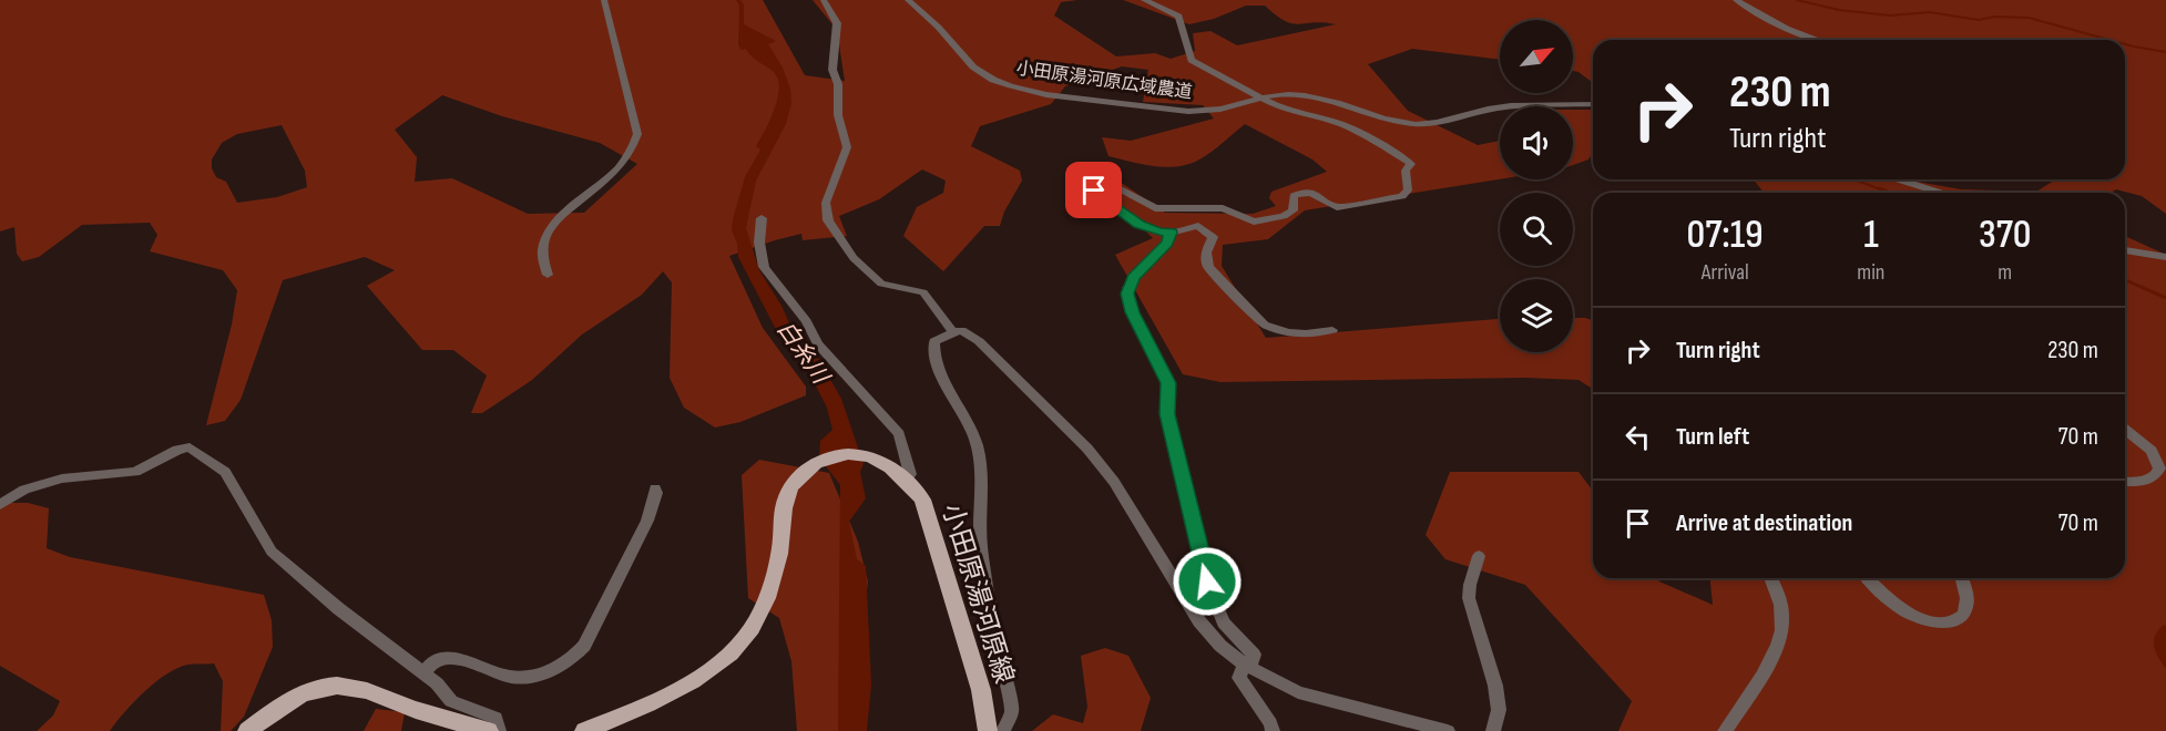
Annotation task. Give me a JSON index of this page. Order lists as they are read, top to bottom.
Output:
{
  "streets": {
    "main road": ["小田原湯河原線"],
    "street": ["小田原湯河原広域農道"]
  },
  "water": ["白糸川"],
  "north": "top right",
  "page": {
    "turn": ["230 m", "Turn right"],
    "eta": [
      "07:19",
      "Arrival",
      "1",
      "min",
      "370",
      "m"
    ],
    "list": [
      {
        "name": "Turn right",
        "value": "230 m"
      },
      {
        "name": "Turn left",
        "value": "70 m"
      },
      {
        "name": "Arrive at destination",
        "value": "70 m"
      }
    ]
  }
}
